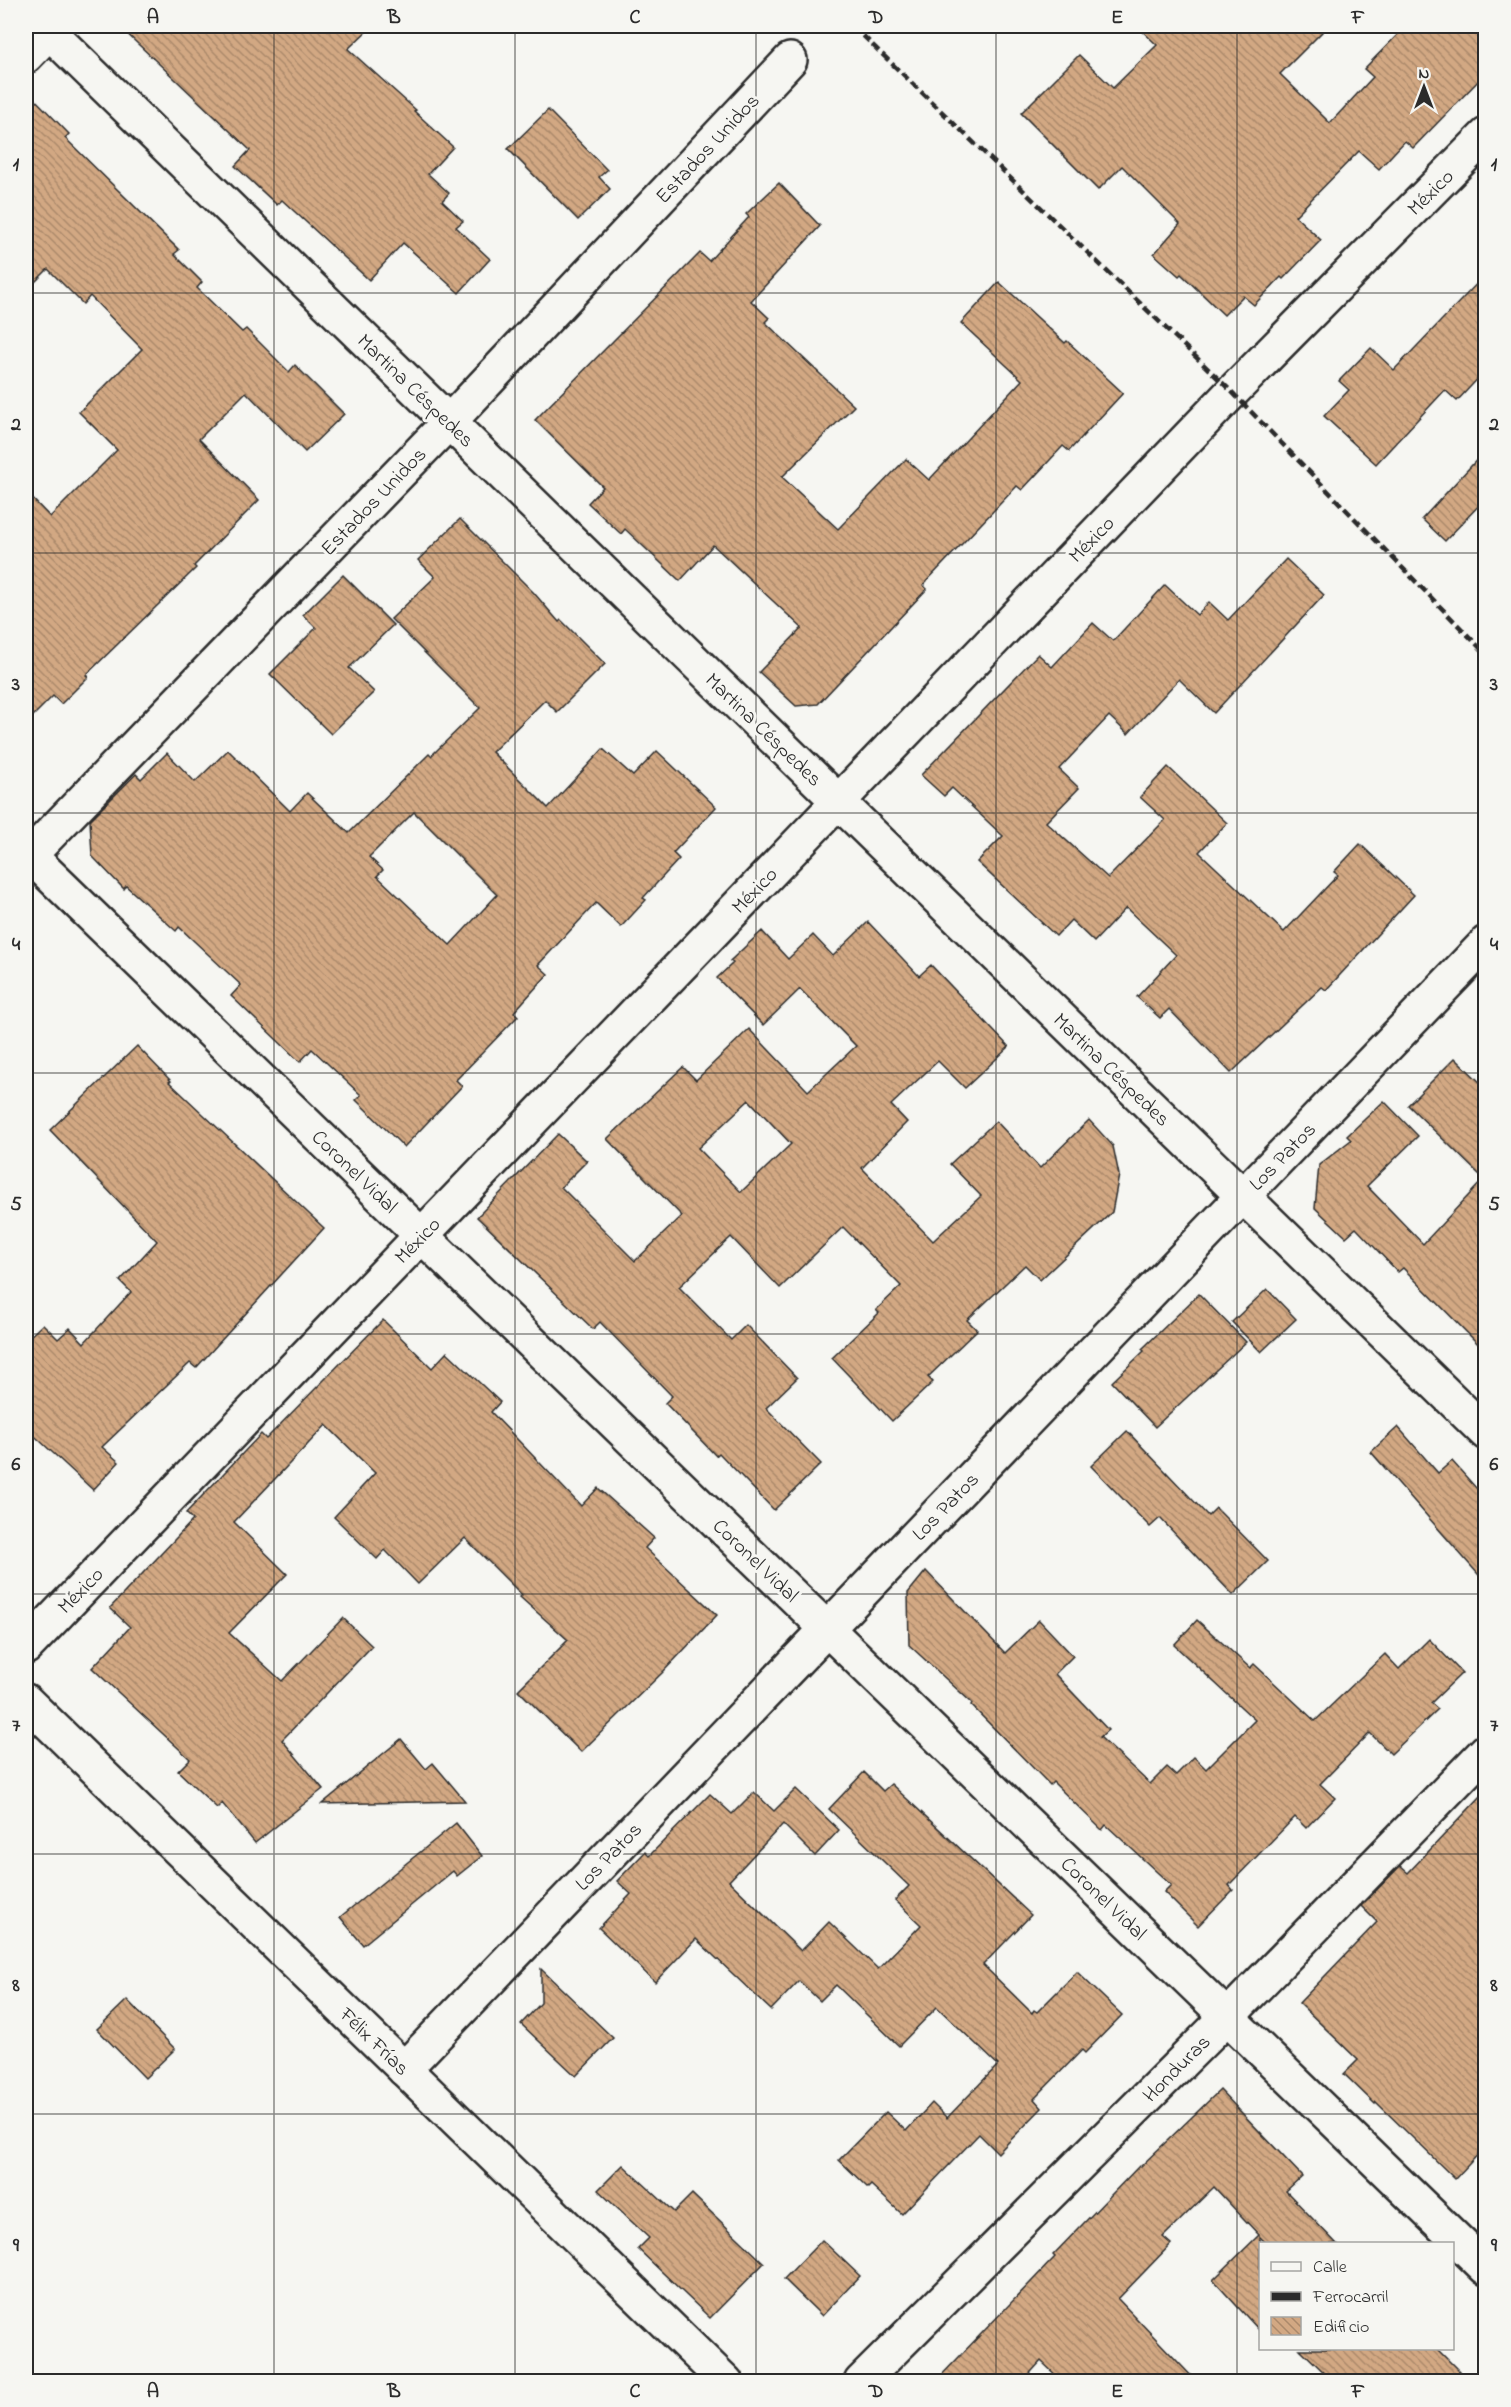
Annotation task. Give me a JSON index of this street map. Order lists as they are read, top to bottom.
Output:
{
  "streets": {
    "street": [
      "Estados Unidos",
      "México",
      "Martina Céspedes",
      "Los Patos",
      "Coronel Vidal",
      "Félix Frías",
      "Honduras"
    ]
  },
  "crossings": [
    ["Estados Unidos", "Martina Céspedes"],
    ["Estados Unidos", "Coronel Vidal"],
    ["México", "Martina Céspedes"],
    ["México", "Coronel Vidal"],
    ["Martina Céspedes", "Los Patos"],
    ["Los Patos", "Coronel Vidal"],
    ["Los Patos", "Félix Frías"],
    ["Coronel Vidal", "Honduras"]
  ],
  "legend": ["Calle", "Ferrocarril", "Edificio"],
  "north": "top",
  "grid": {
    "columns": [
      "A",
      "B",
      "C",
      "D",
      "E",
      "F"
    ],
    "rows": [
      "1",
      "2",
      "3",
      "4",
      "5",
      "6",
      "7",
      "8",
      "9"
    ]
  }
}
